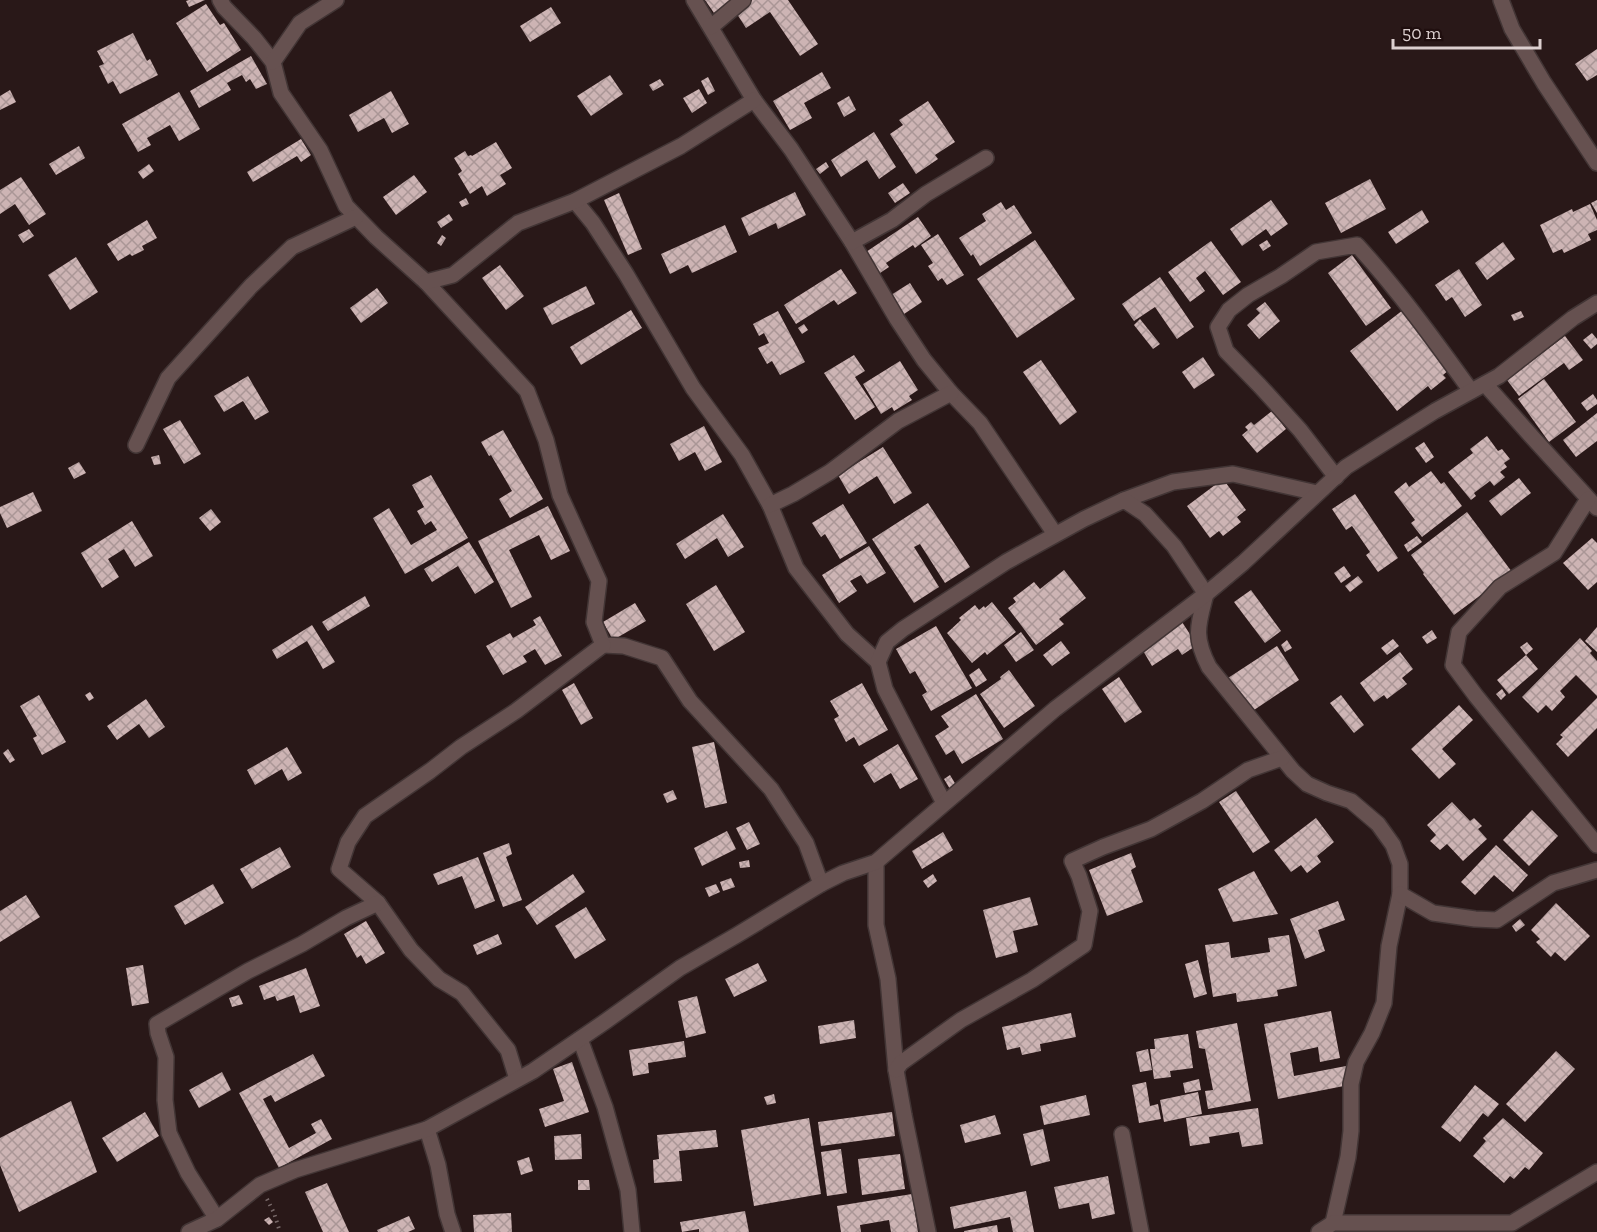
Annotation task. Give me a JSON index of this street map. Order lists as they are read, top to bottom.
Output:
{
  "scale_bar": "50 m"
}
